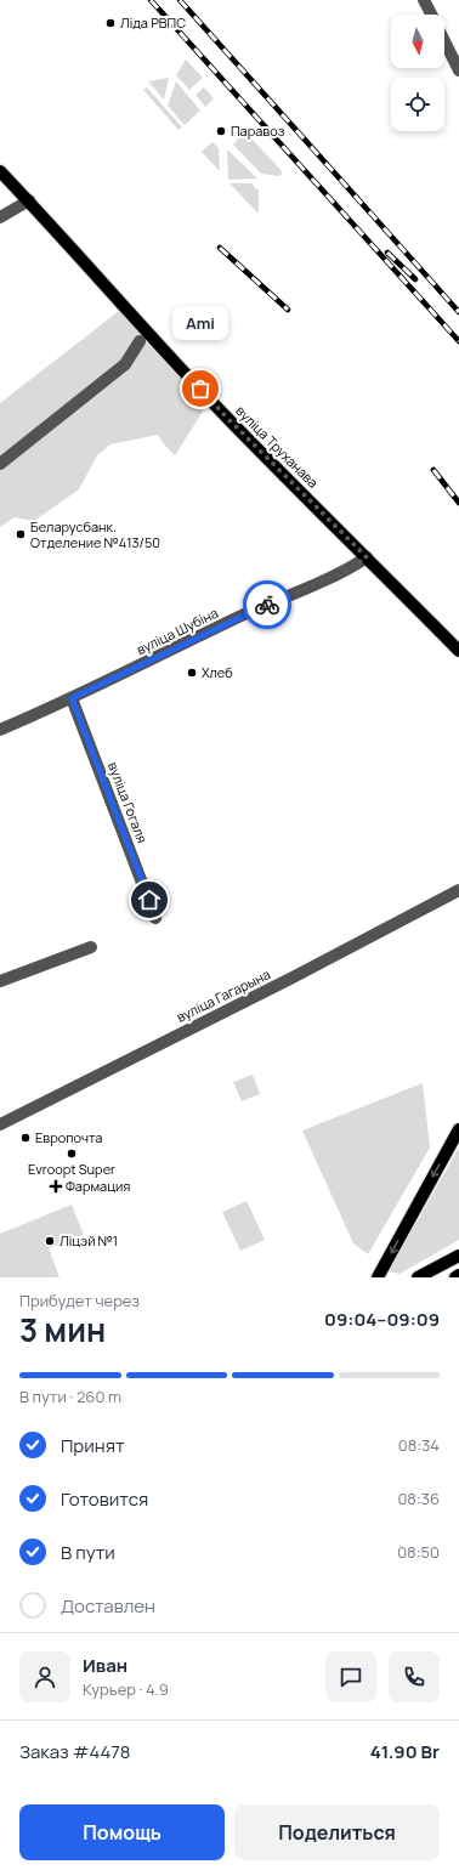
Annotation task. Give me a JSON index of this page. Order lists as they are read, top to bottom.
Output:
{
  "streets": {
    "main road": ["вуліца Труханава"],
    "street": ["вуліца Шубіна", "вуліца Гогаля", "вуліца Гагарына"]
  },
  "crossings": [
    ["вуліца Труханава", "вуліца Шубіна"],
    ["вуліца Шубіна", "вуліца Гогаля"]
  ],
  "places": {
    "other": [
      "Ліда РВПС",
      "Паравоз",
      "Ami",
      "Беларусбанк. Отделение №413/50",
      "Хлеб",
      "Европочта",
      "Evroopt Super",
      "Ліцэй №1"
    ],
    "health": ["Фармация"]
  },
  "north": "bottom",
  "page": {
    "bubble": "Ami",
    "heading": ["3 мин", "Прибудет через", "09:04–09:09"],
    "panel": [
      "Иван",
      "Курьер · 4.9",
      "Заказ #4478",
      "41.90 Br"
    ],
    "bar": "В пути · 260 m",
    "list": [
      ["Принят", "08:34"],
      ["Готовится", "08:36"],
      ["В пути", "08:50"],
      "Доставлен"
    ],
    "buttons": ["Помощь", "Поделиться"]
  }
}
